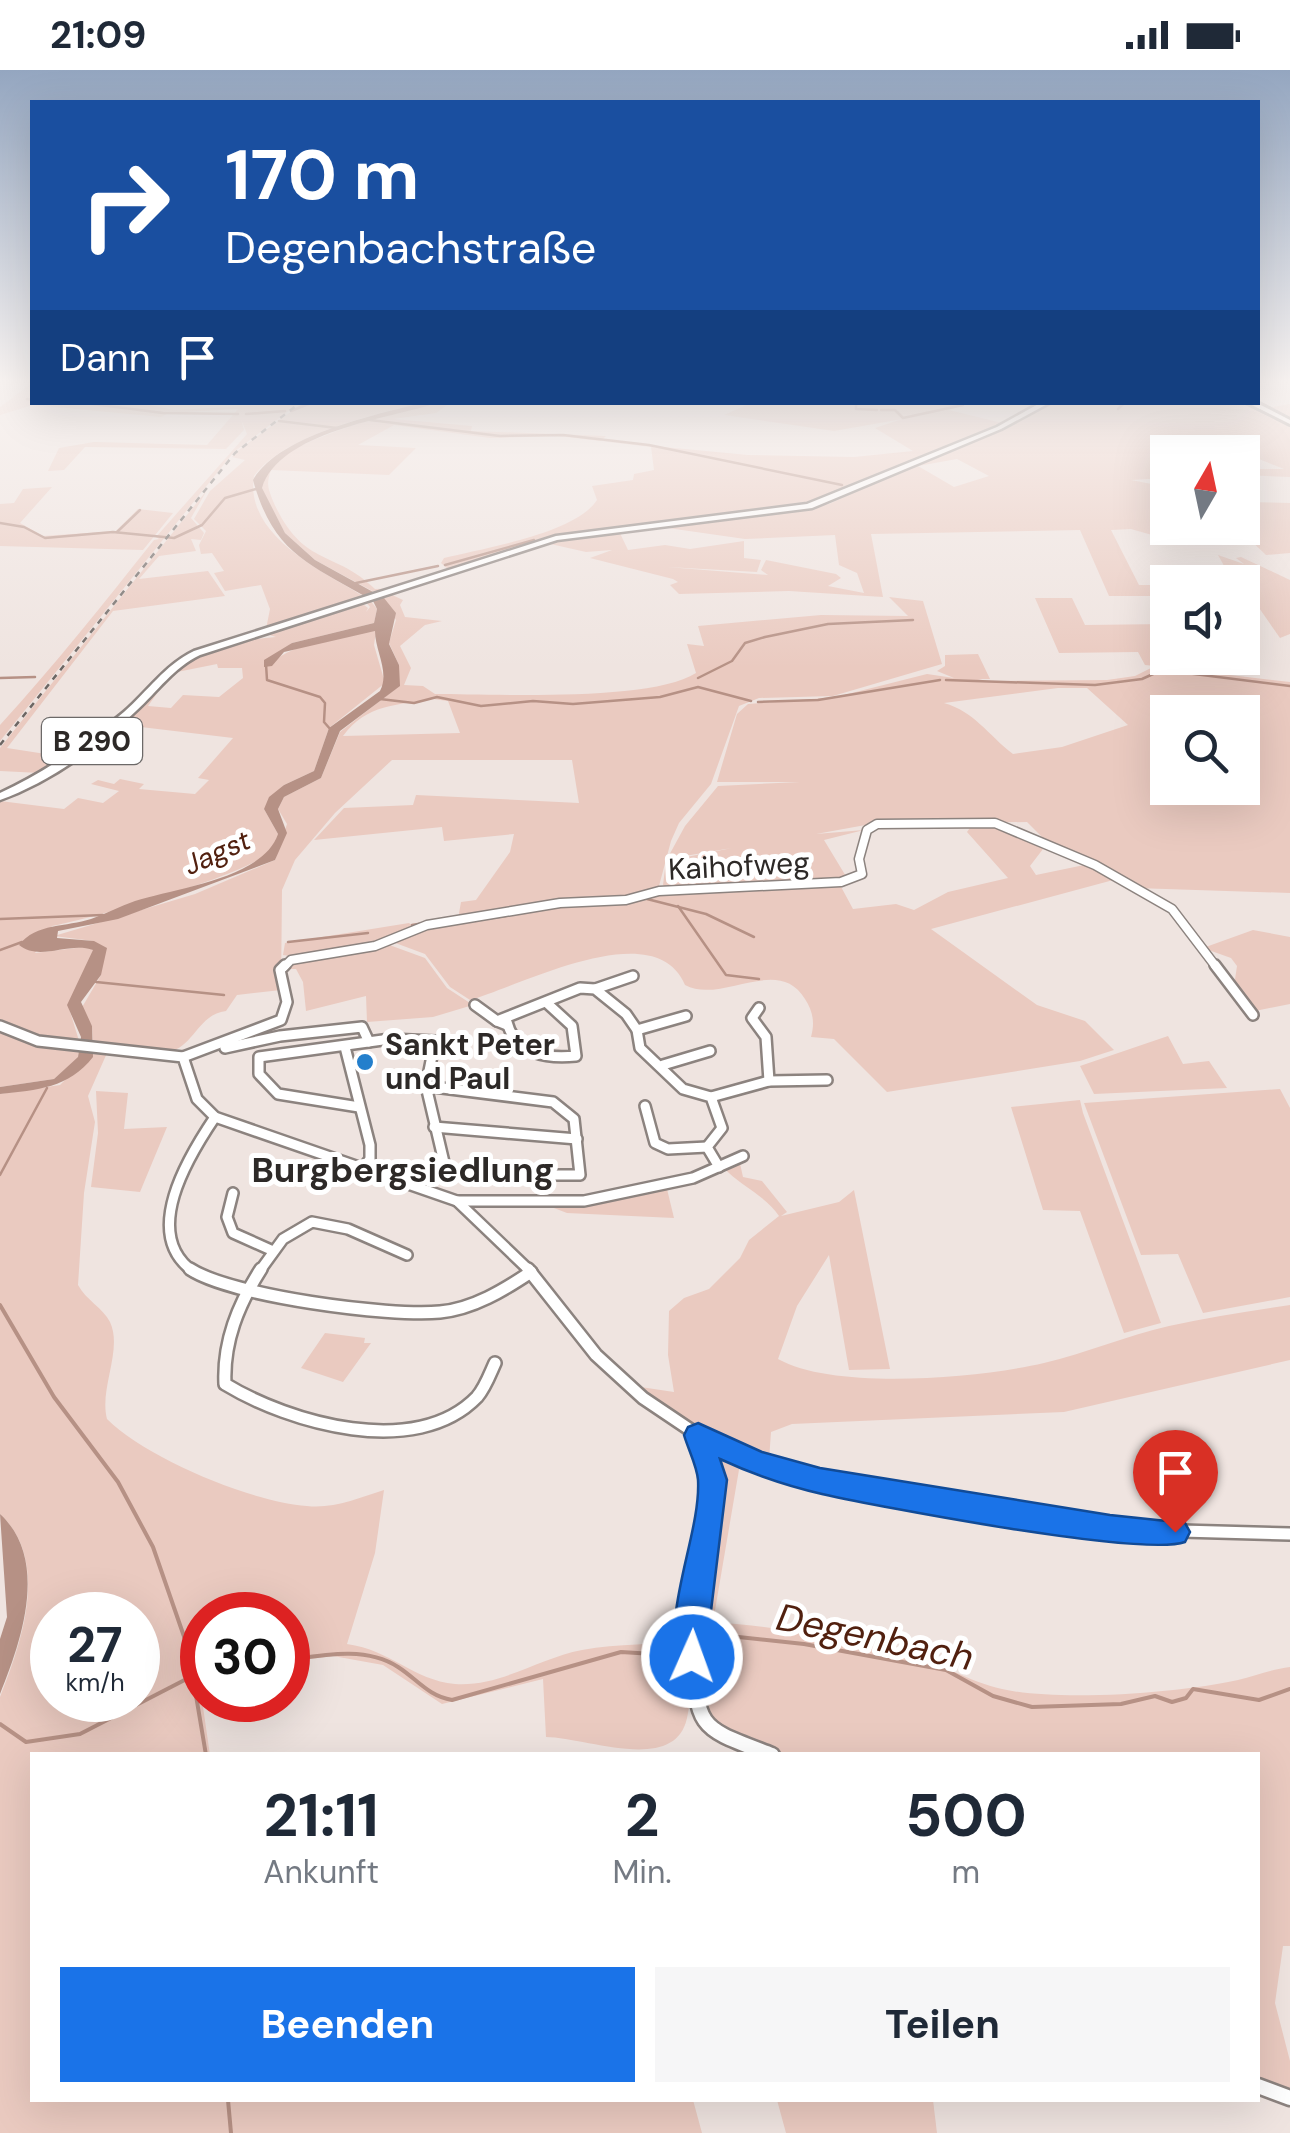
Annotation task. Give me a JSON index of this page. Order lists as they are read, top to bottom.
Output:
{
  "streets": {
    "main road": ["B 290"],
    "street": ["Kaihofweg"]
  },
  "districts": ["Burgbergsiedlung"],
  "water": ["Jagst", "Degenbach"],
  "places": ["Sankt Peter und Paul"],
  "north": "top",
  "page": {
    "status": "21:09",
    "turn": ["170 m", "Degenbachstraße"],
    "then": "Dann",
    "speed": "27 km/h",
    "limit": "30",
    "eta": [
      "21:11",
      "Ankunft",
      "2",
      "Min.",
      "500",
      "m"
    ],
    "buttons": ["Beenden", "Teilen"]
  }
}
